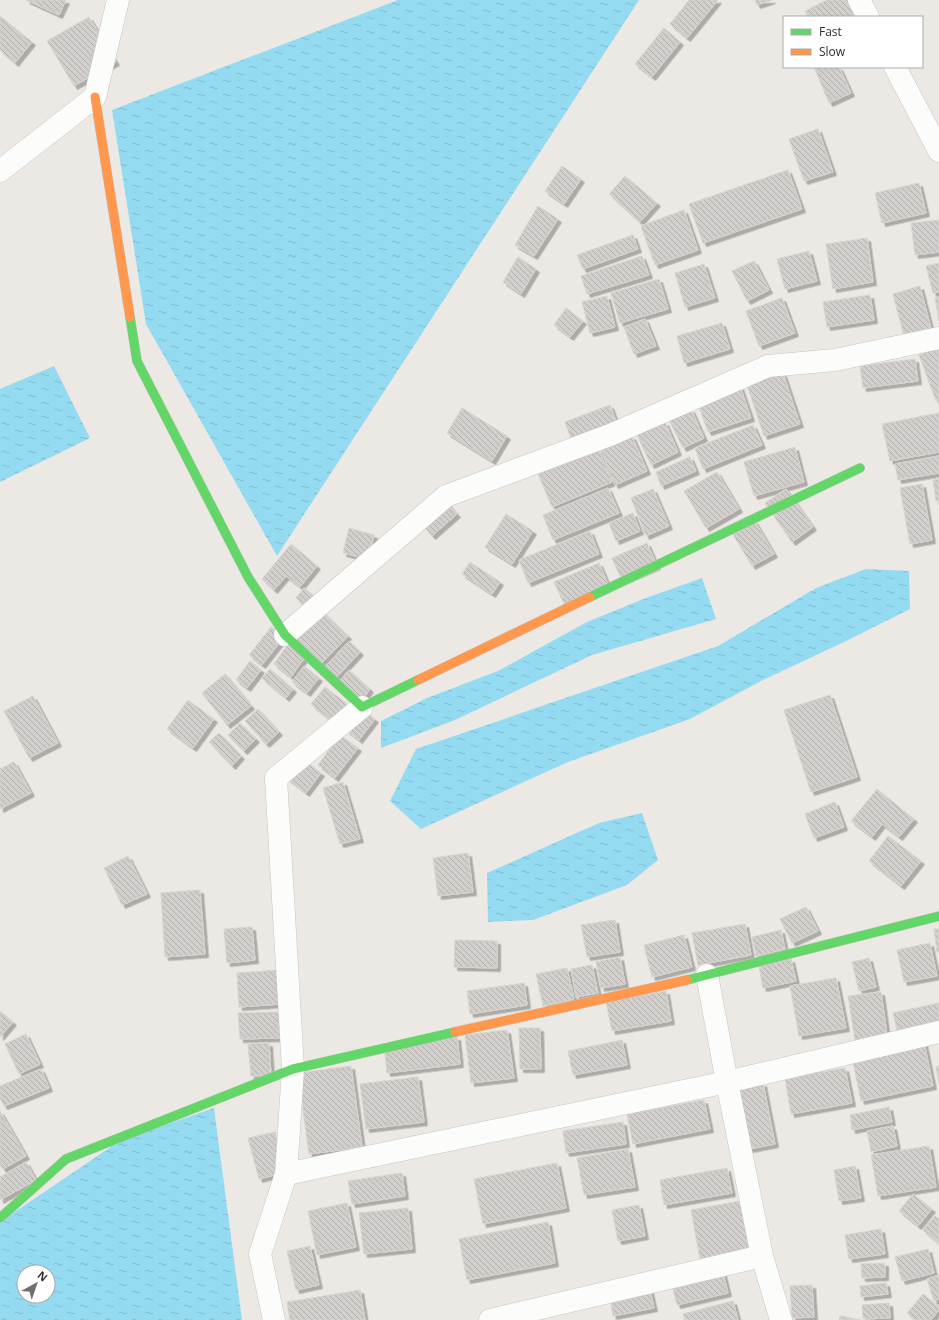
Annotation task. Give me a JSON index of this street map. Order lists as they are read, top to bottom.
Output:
{
  "legend": ["Fast", "Slow"],
  "north": "top right"
}
